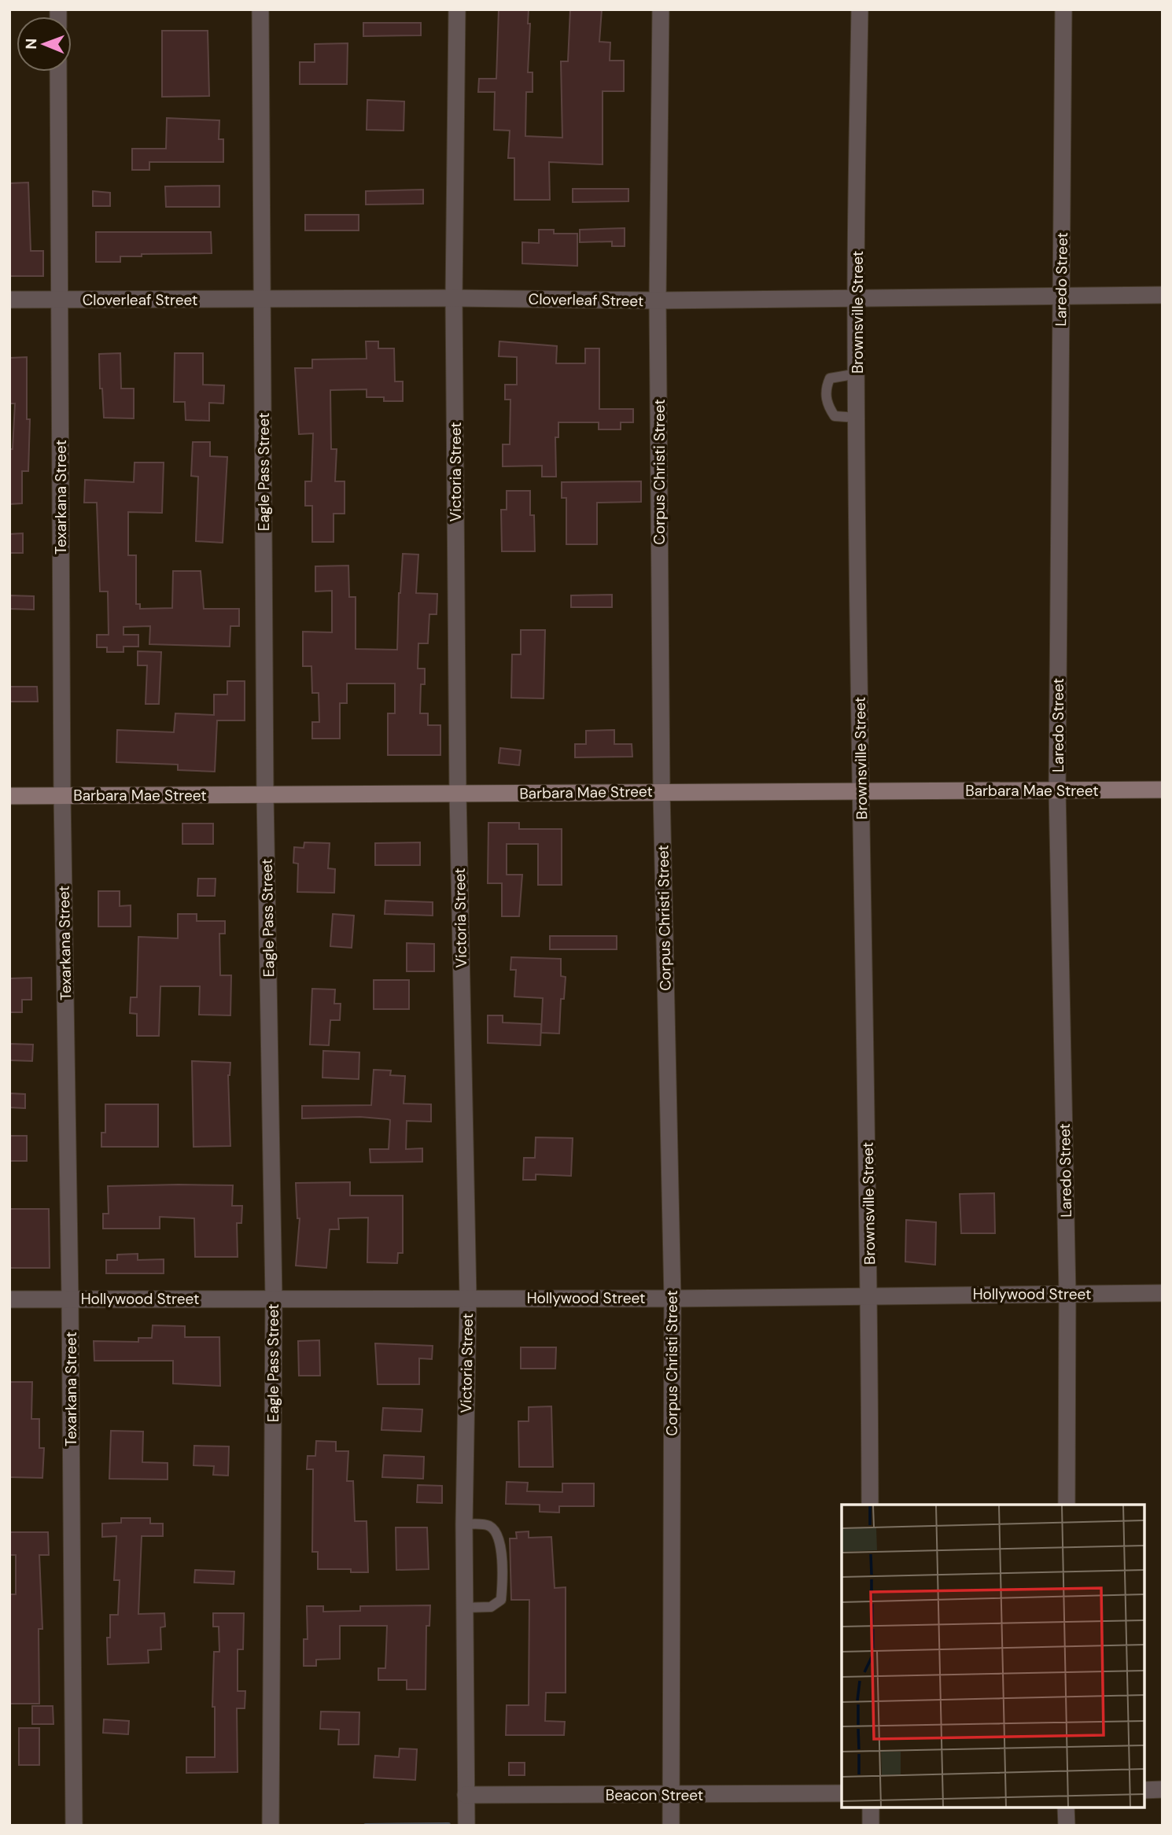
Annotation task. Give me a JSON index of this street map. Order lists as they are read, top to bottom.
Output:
{
  "streets": {
    "street": [
      "Laredo Street",
      "Cloverleaf Street",
      "Brownsville Street",
      "Eagle Pass Street",
      "Victoria Street",
      "Corpus Christi Street",
      "Texarkana Street",
      "Barbara Mae Street",
      "Hollywood Street",
      "Beacon Street"
    ]
  },
  "crossings": [
    ["Laredo Street", "Cloverleaf Street"],
    ["Laredo Street", "Barbara Mae Street"],
    ["Laredo Street", "Hollywood Street"],
    ["Cloverleaf Street", "Brownsville Street"],
    ["Cloverleaf Street", "Eagle Pass Street"],
    ["Cloverleaf Street", "Victoria Street"],
    ["Cloverleaf Street", "Corpus Christi Street"],
    ["Cloverleaf Street", "Texarkana Street"],
    ["Brownsville Street", "Barbara Mae Street"],
    ["Brownsville Street", "Hollywood Street"],
    ["Eagle Pass Street", "Barbara Mae Street"],
    ["Eagle Pass Street", "Hollywood Street"],
    ["Victoria Street", "Barbara Mae Street"],
    ["Victoria Street", "Hollywood Street"],
    ["Victoria Street", "Beacon Street"],
    ["Corpus Christi Street", "Barbara Mae Street"],
    ["Corpus Christi Street", "Hollywood Street"],
    ["Corpus Christi Street", "Beacon Street"],
    ["Texarkana Street", "Barbara Mae Street"],
    ["Texarkana Street", "Hollywood Street"]
  ],
  "north": "left"
}
